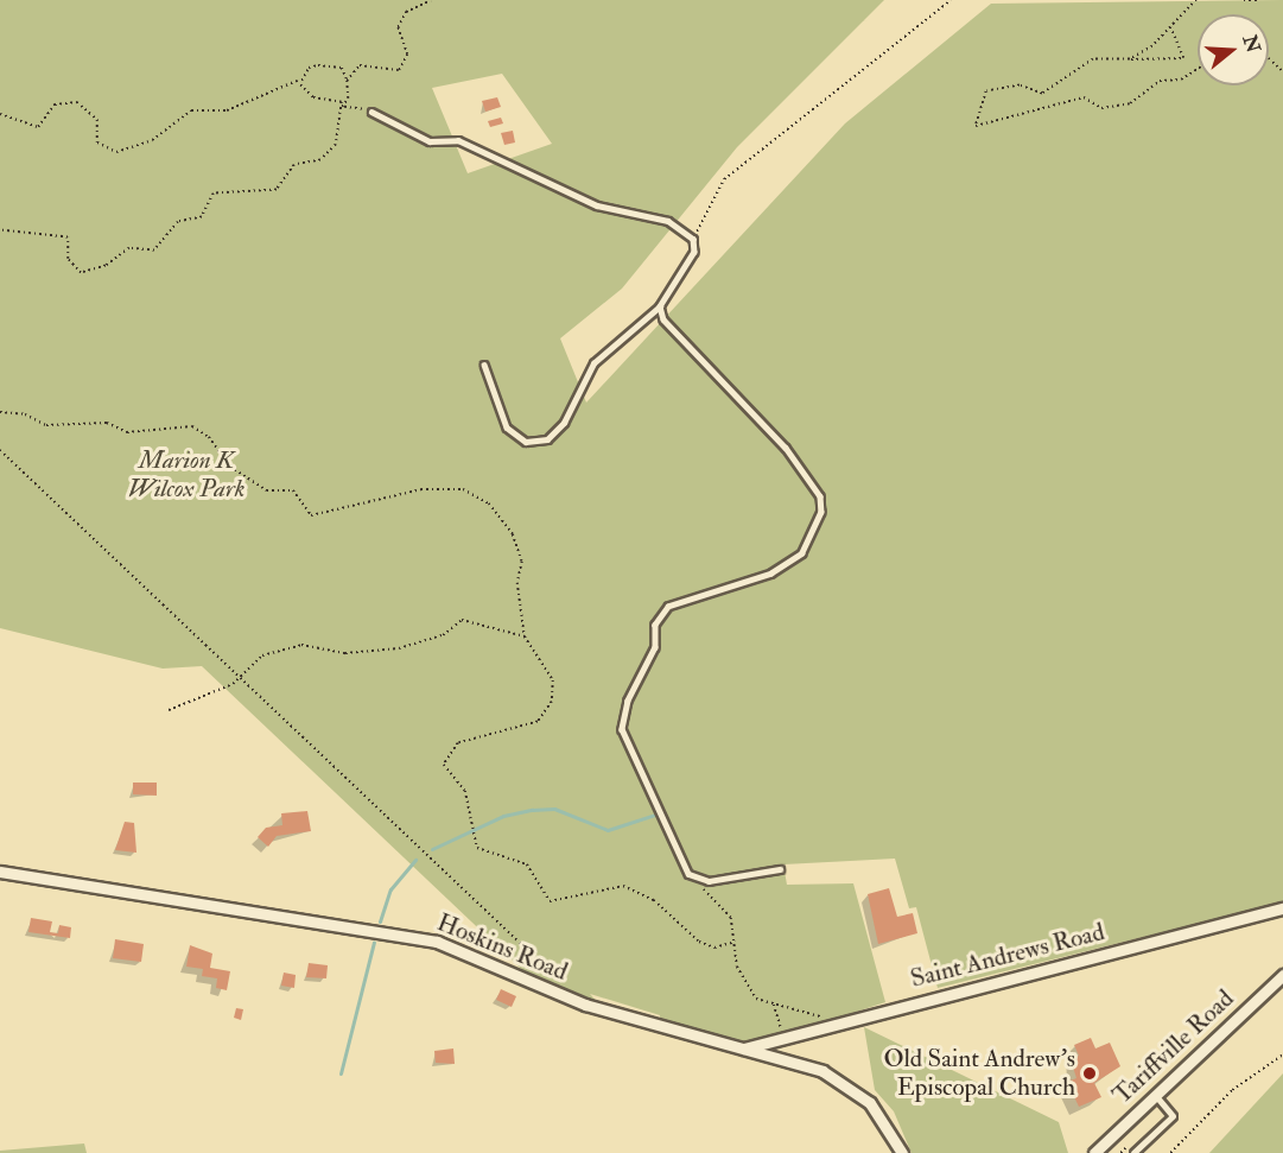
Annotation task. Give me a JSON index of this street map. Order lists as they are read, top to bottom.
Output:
{
  "streets": {
    "street": ["Hoskins Road", "Saint Andrews Road", "Tariffville Road"]
  },
  "crossings": [
    ["Hoskins Road", "Saint Andrews Road"]
  ],
  "parks": ["Marion K Wilcox Park"],
  "places": ["Old Saint Andrew's Episcopal Church"],
  "north": "right"
}
